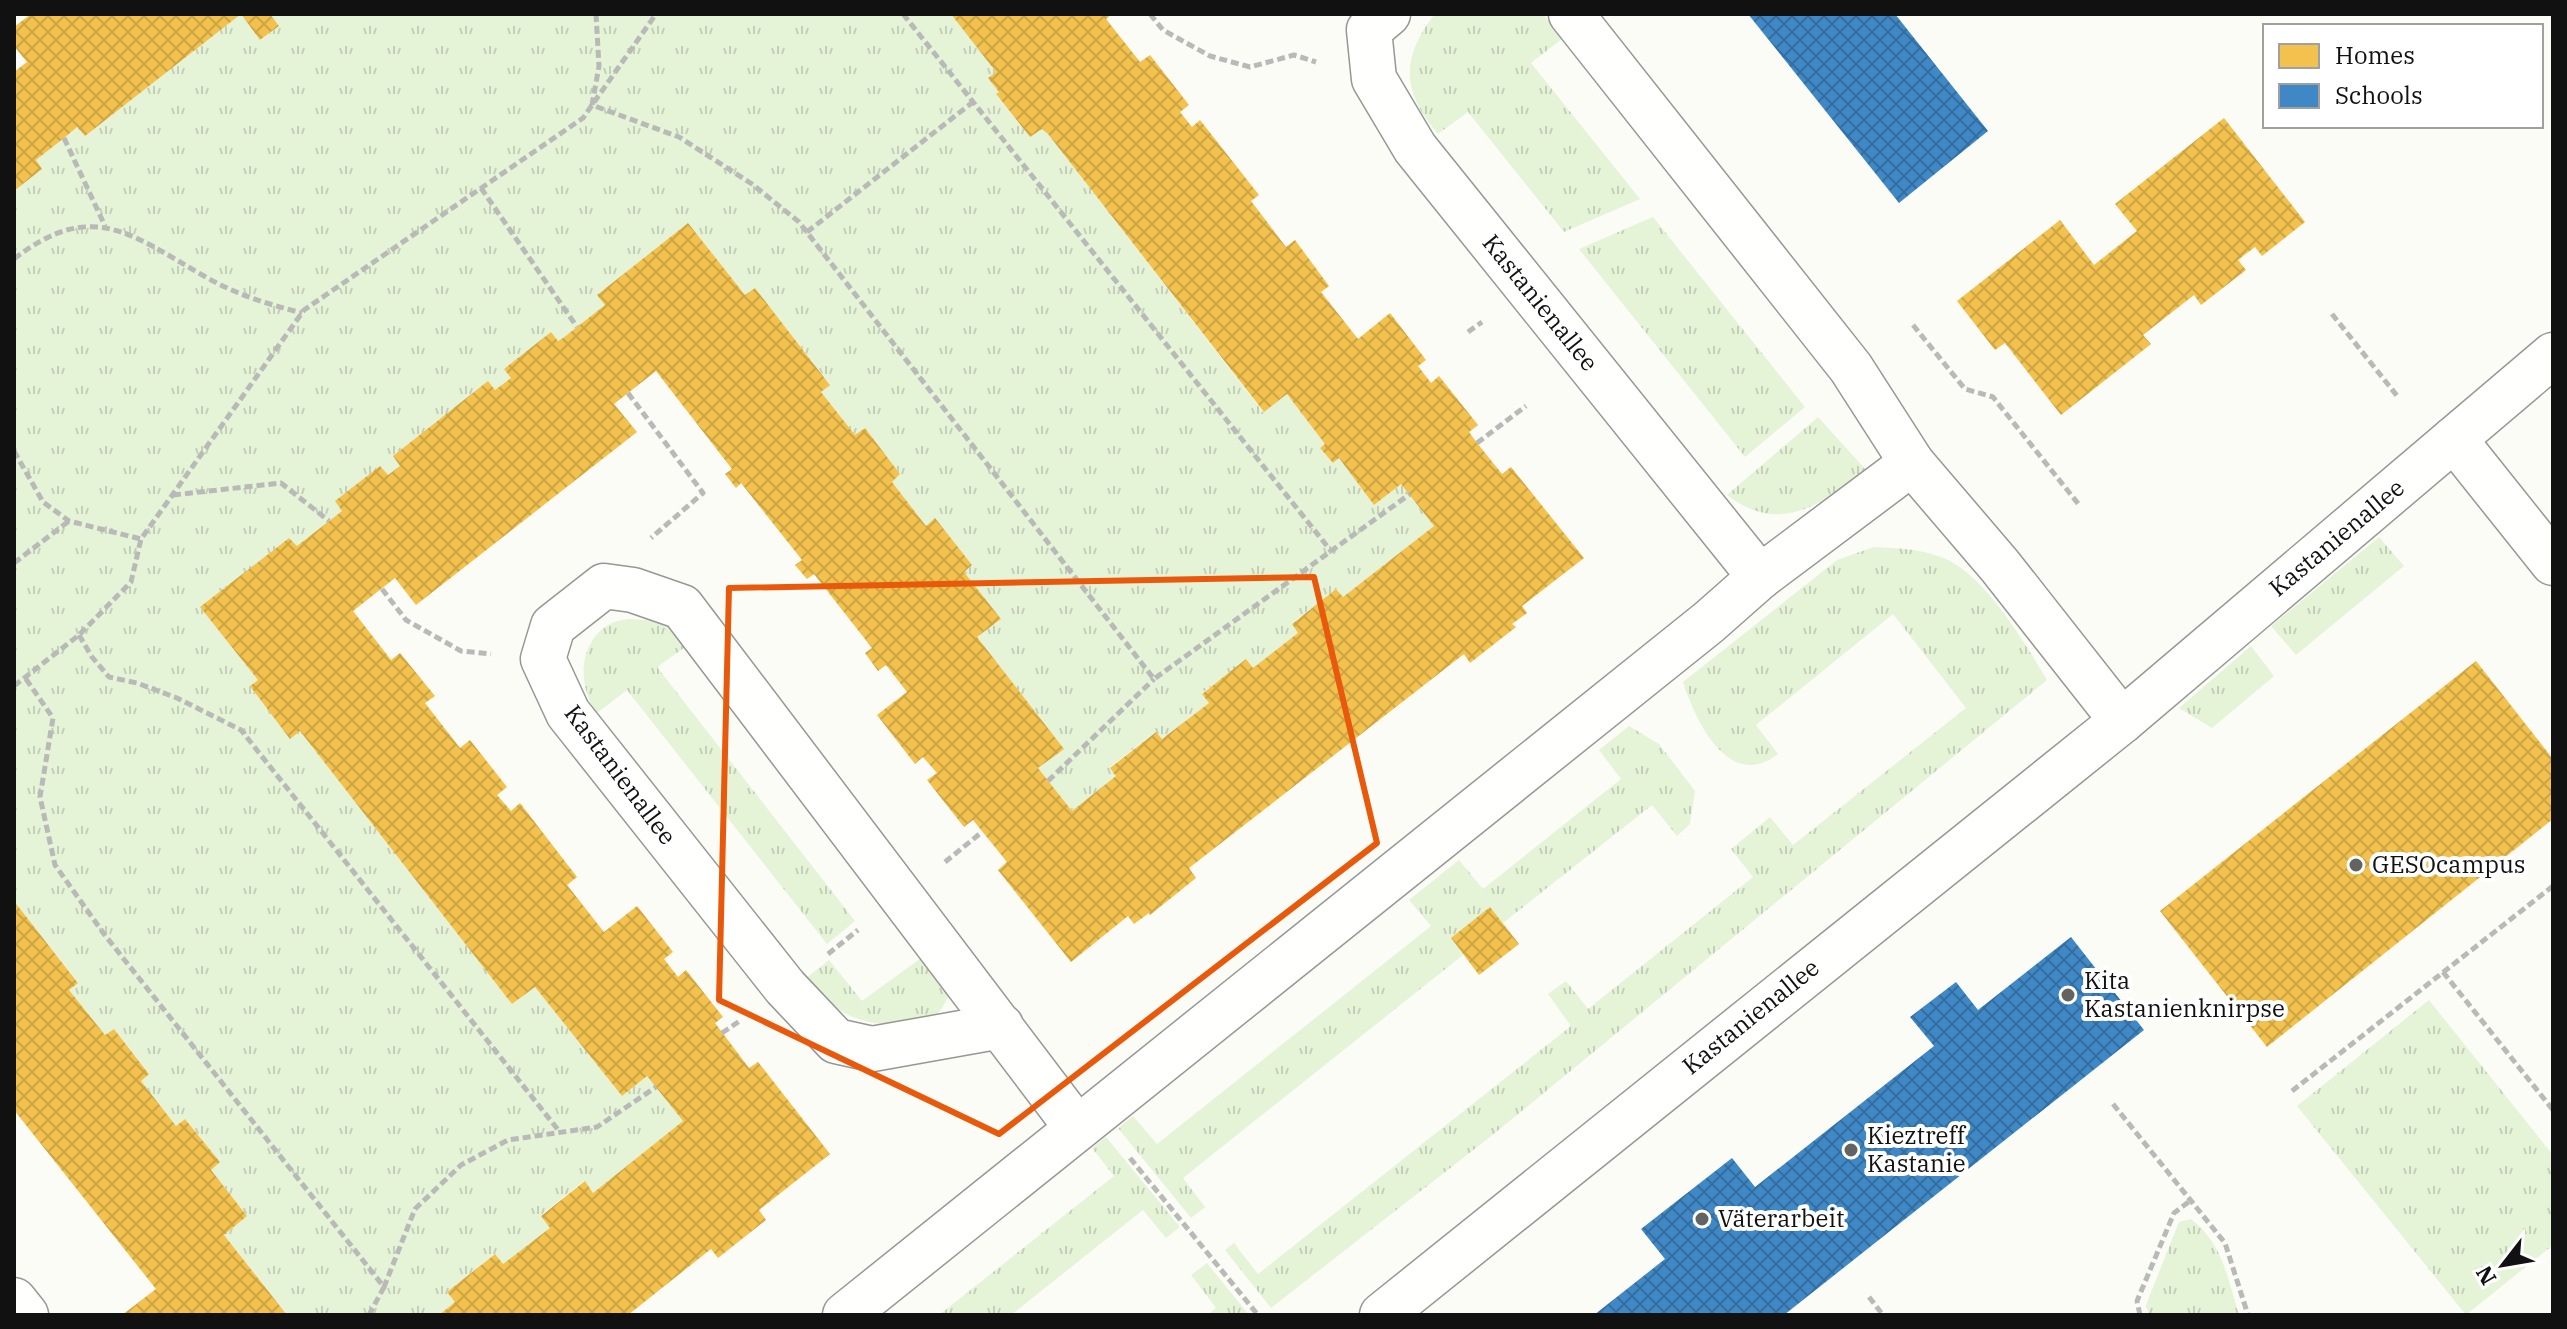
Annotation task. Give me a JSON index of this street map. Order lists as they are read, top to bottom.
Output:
{
  "streets": {
    "street": ["Kastanienallee"]
  },
  "places": [
    "GESOcampus",
    "Kita Kastanienknirpse",
    "Kieztreff Kastanie",
    "Väterarbeit"
  ],
  "legend": ["Homes", "Schools"],
  "north": "bottom left"
}
